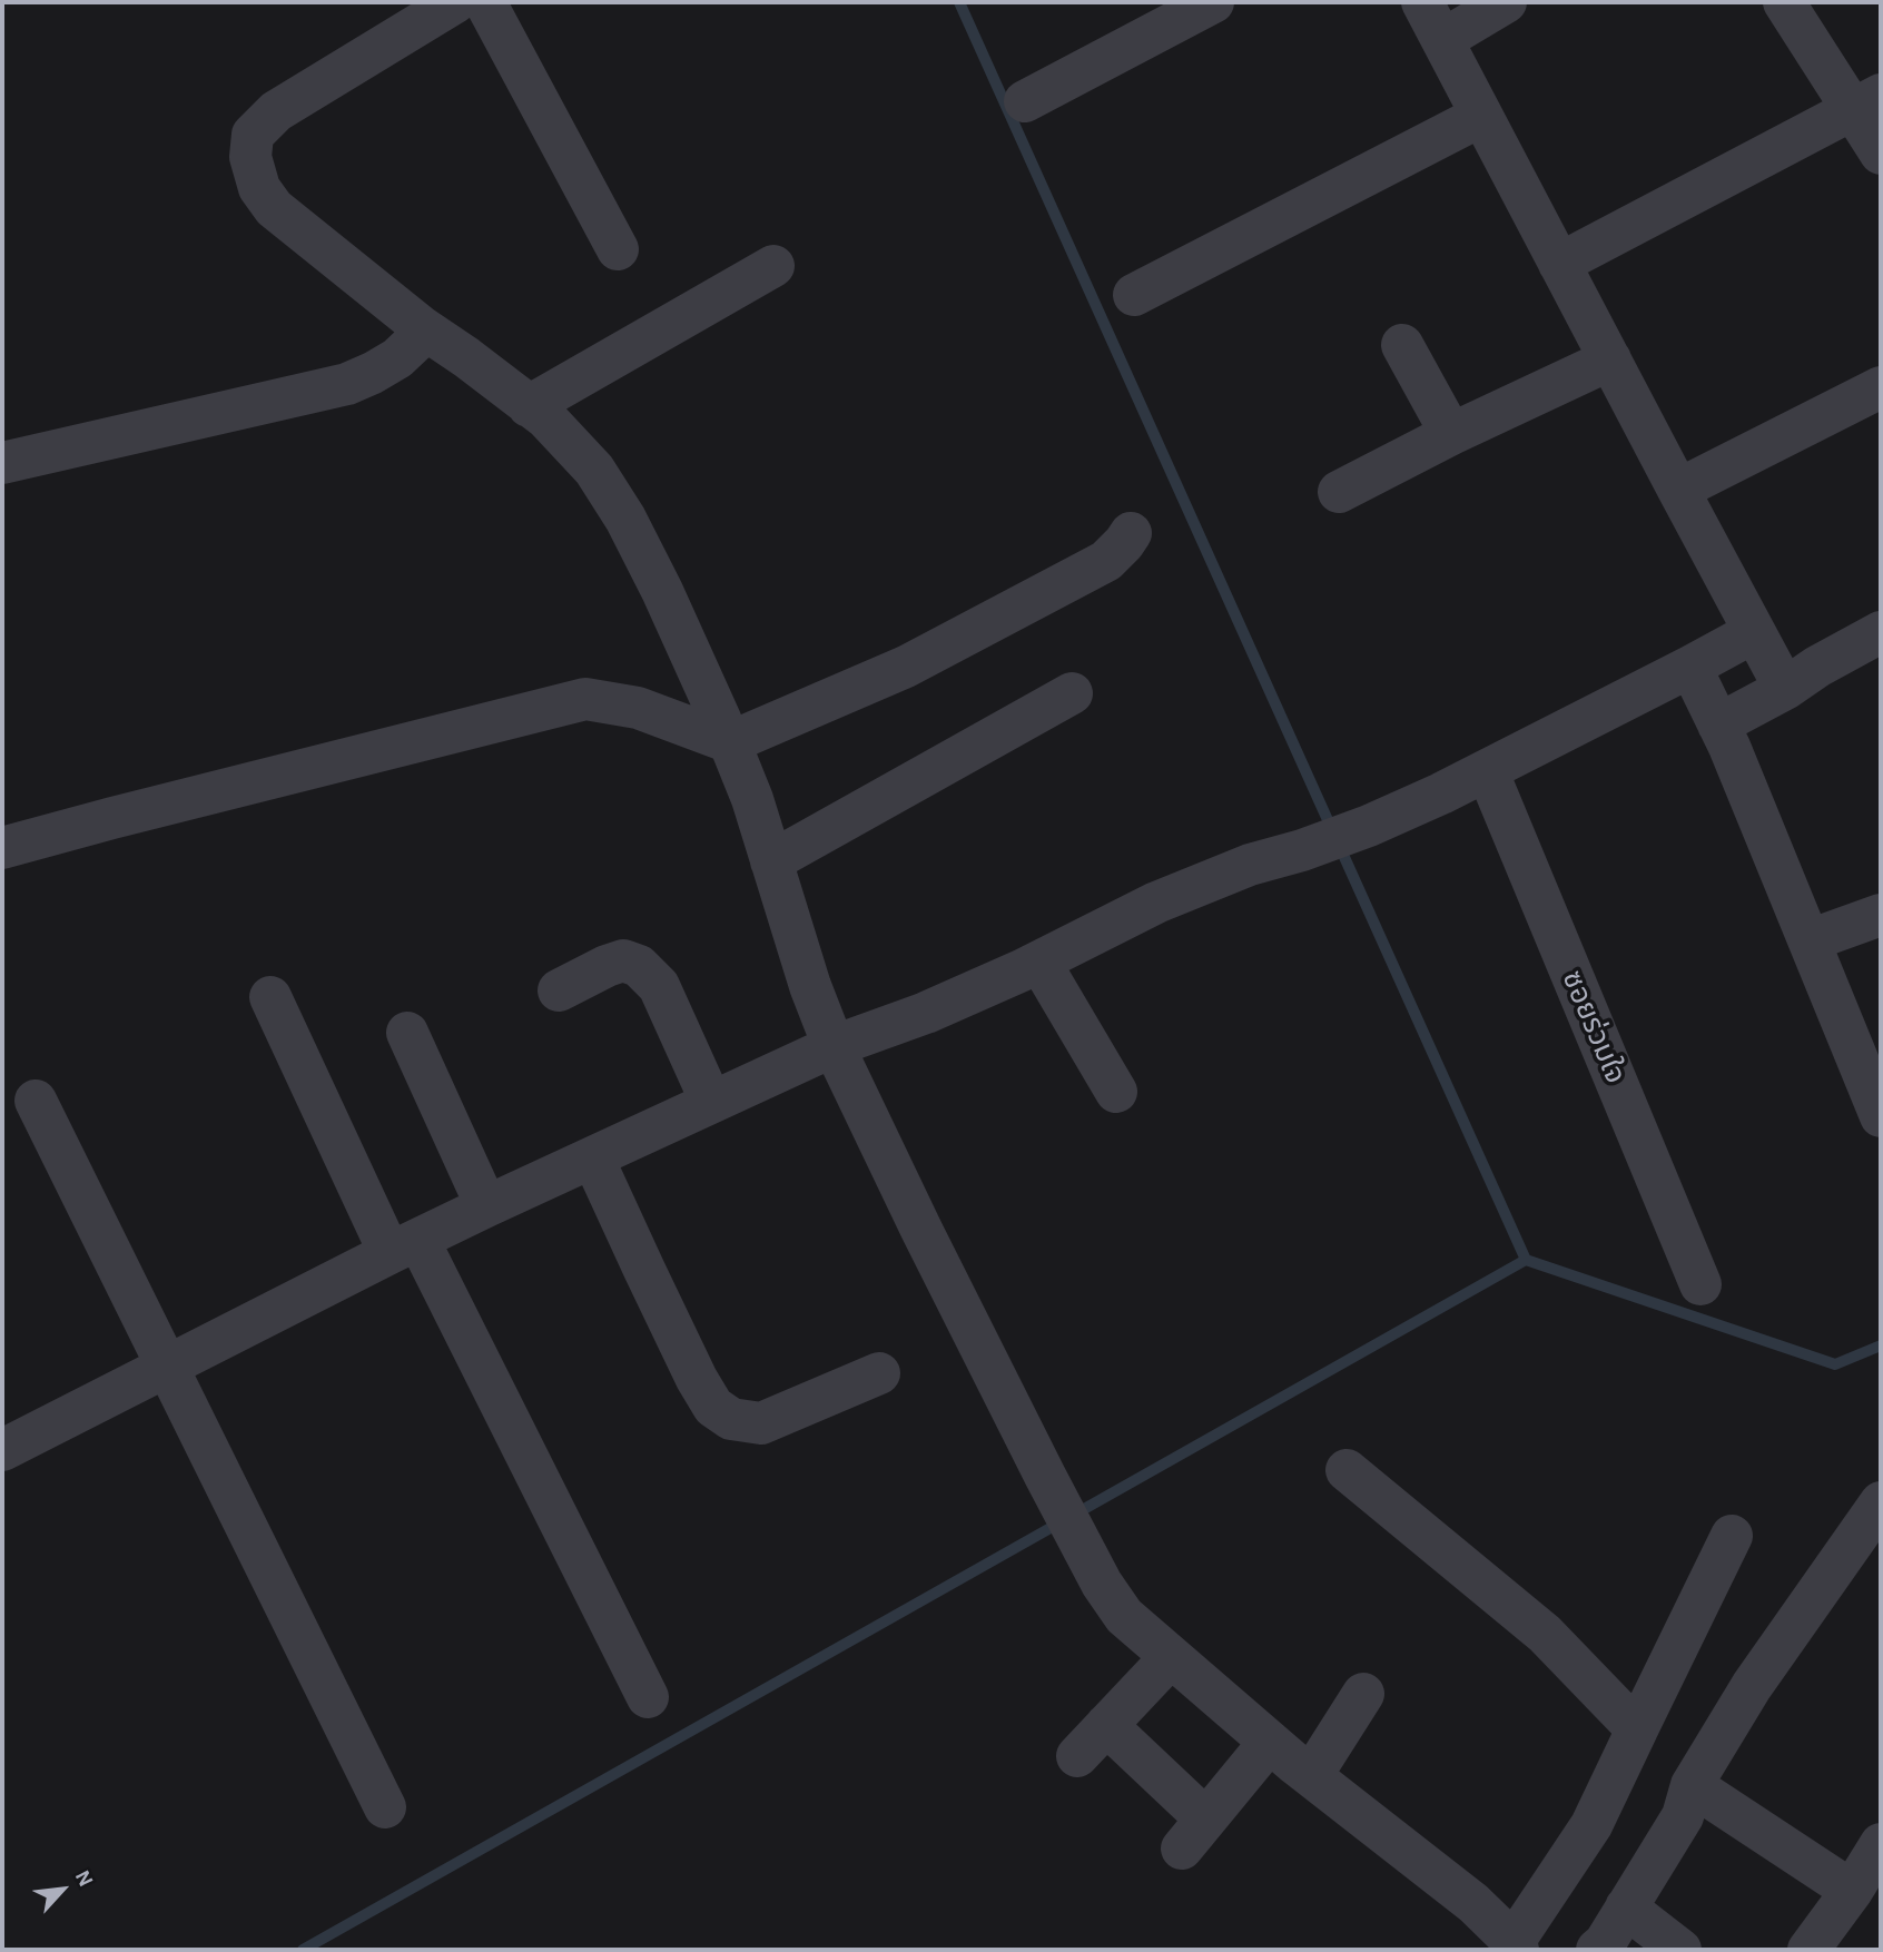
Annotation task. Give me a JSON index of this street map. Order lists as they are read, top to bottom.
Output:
{
  "streets": {
    "street": ["ซอยร่วมใจ"]
  },
  "north": "top right"
}
